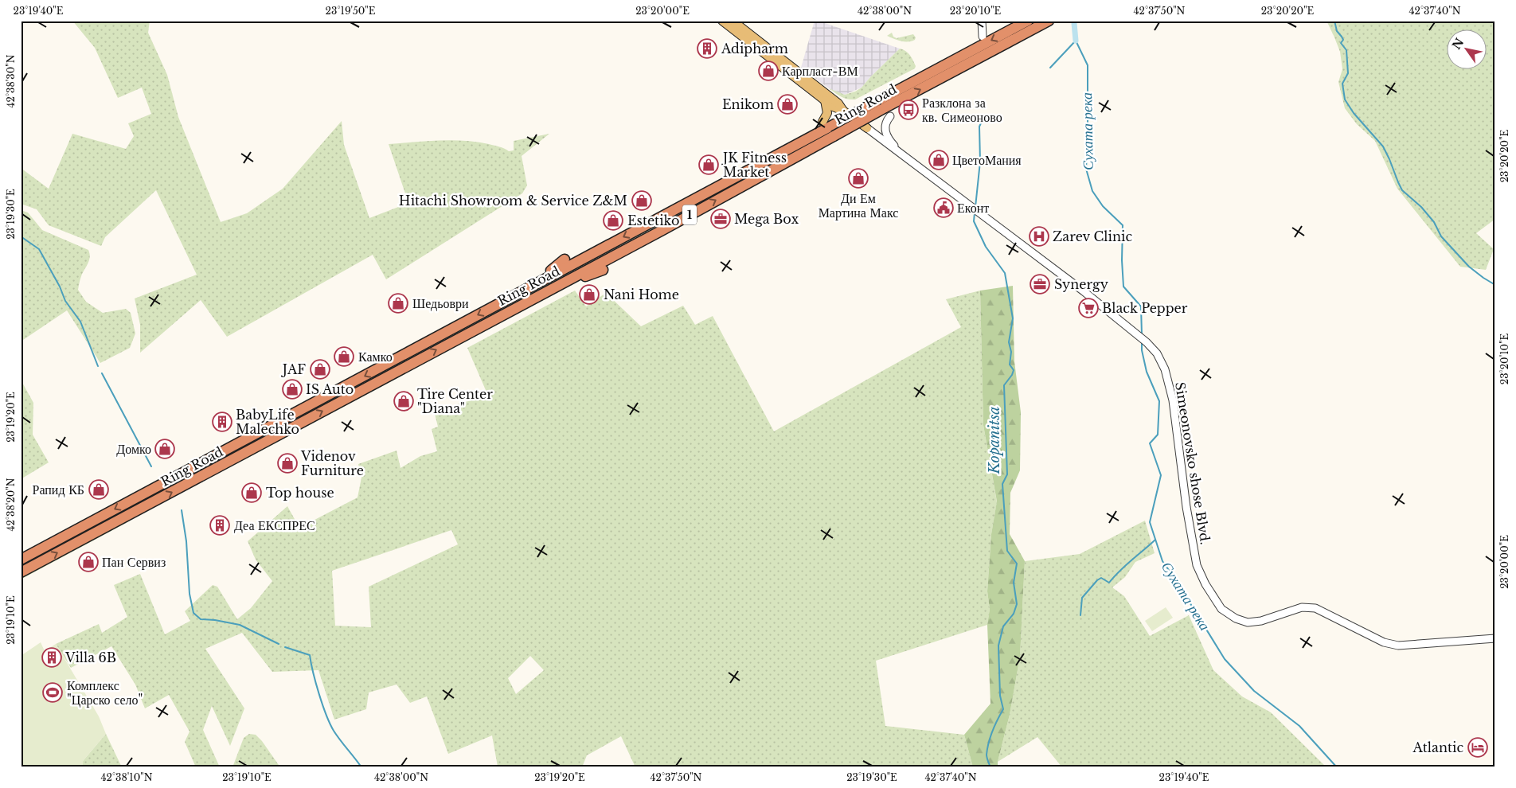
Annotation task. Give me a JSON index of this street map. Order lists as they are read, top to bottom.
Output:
{
  "streets": {
    "highway": ["Ring Road", "1"],
    "main road": ["Simeonovsko shose Blvd."]
  },
  "water": ["Сухата река", "Kopanitsa"],
  "places": {
    "building": [
      "Adipharm",
      "BabyLife Malechko",
      "Деа ЕКСПРЕС",
      "Villa 6B"
    ],
    "shop": [
      "Карпласт-ВМ",
      "Enikom",
      "ЦветоМания",
      "JK Fitness Market",
      "Ди Ем Мартина Макс",
      "Hitachi Showroom & Service Z&M",
      "Estetiko",
      "Nani Home",
      "Шедьоври",
      "Камко",
      "JAF",
      "IS Auto",
      "Tire Center \"Diana\"",
      "Домко",
      "Videnov Furniture",
      "Рапид КБ",
      "Top house",
      "Пан Сервиз"
    ],
    "bus stop": ["Разклона за кв. Симеоново"],
    "public building": ["Еконт"],
    "office": ["Mega Box", "Synergy"],
    "hospital": ["Zarev Clinic"],
    "supermarket": ["Black Pepper"],
    "sports": ["Комплекс \"Царско село\""],
    "hotel": ["Atlantic"]
  },
  "north": "top left",
  "coordinates": [
    "23°19'40\"E",
    "23°19'50\"E",
    "23°20'00\"E",
    "42°38'00\"N",
    "23°20'10\"E",
    "42°37'50\"N",
    "23°20'20\"E",
    "42°37'40\"N",
    "42°38'30\"N",
    "23°19'30\"E",
    "23°19'20\"E",
    "42°38'20\"N",
    "23°19'10\"E",
    "42°38'10\"N"
  ]
}
